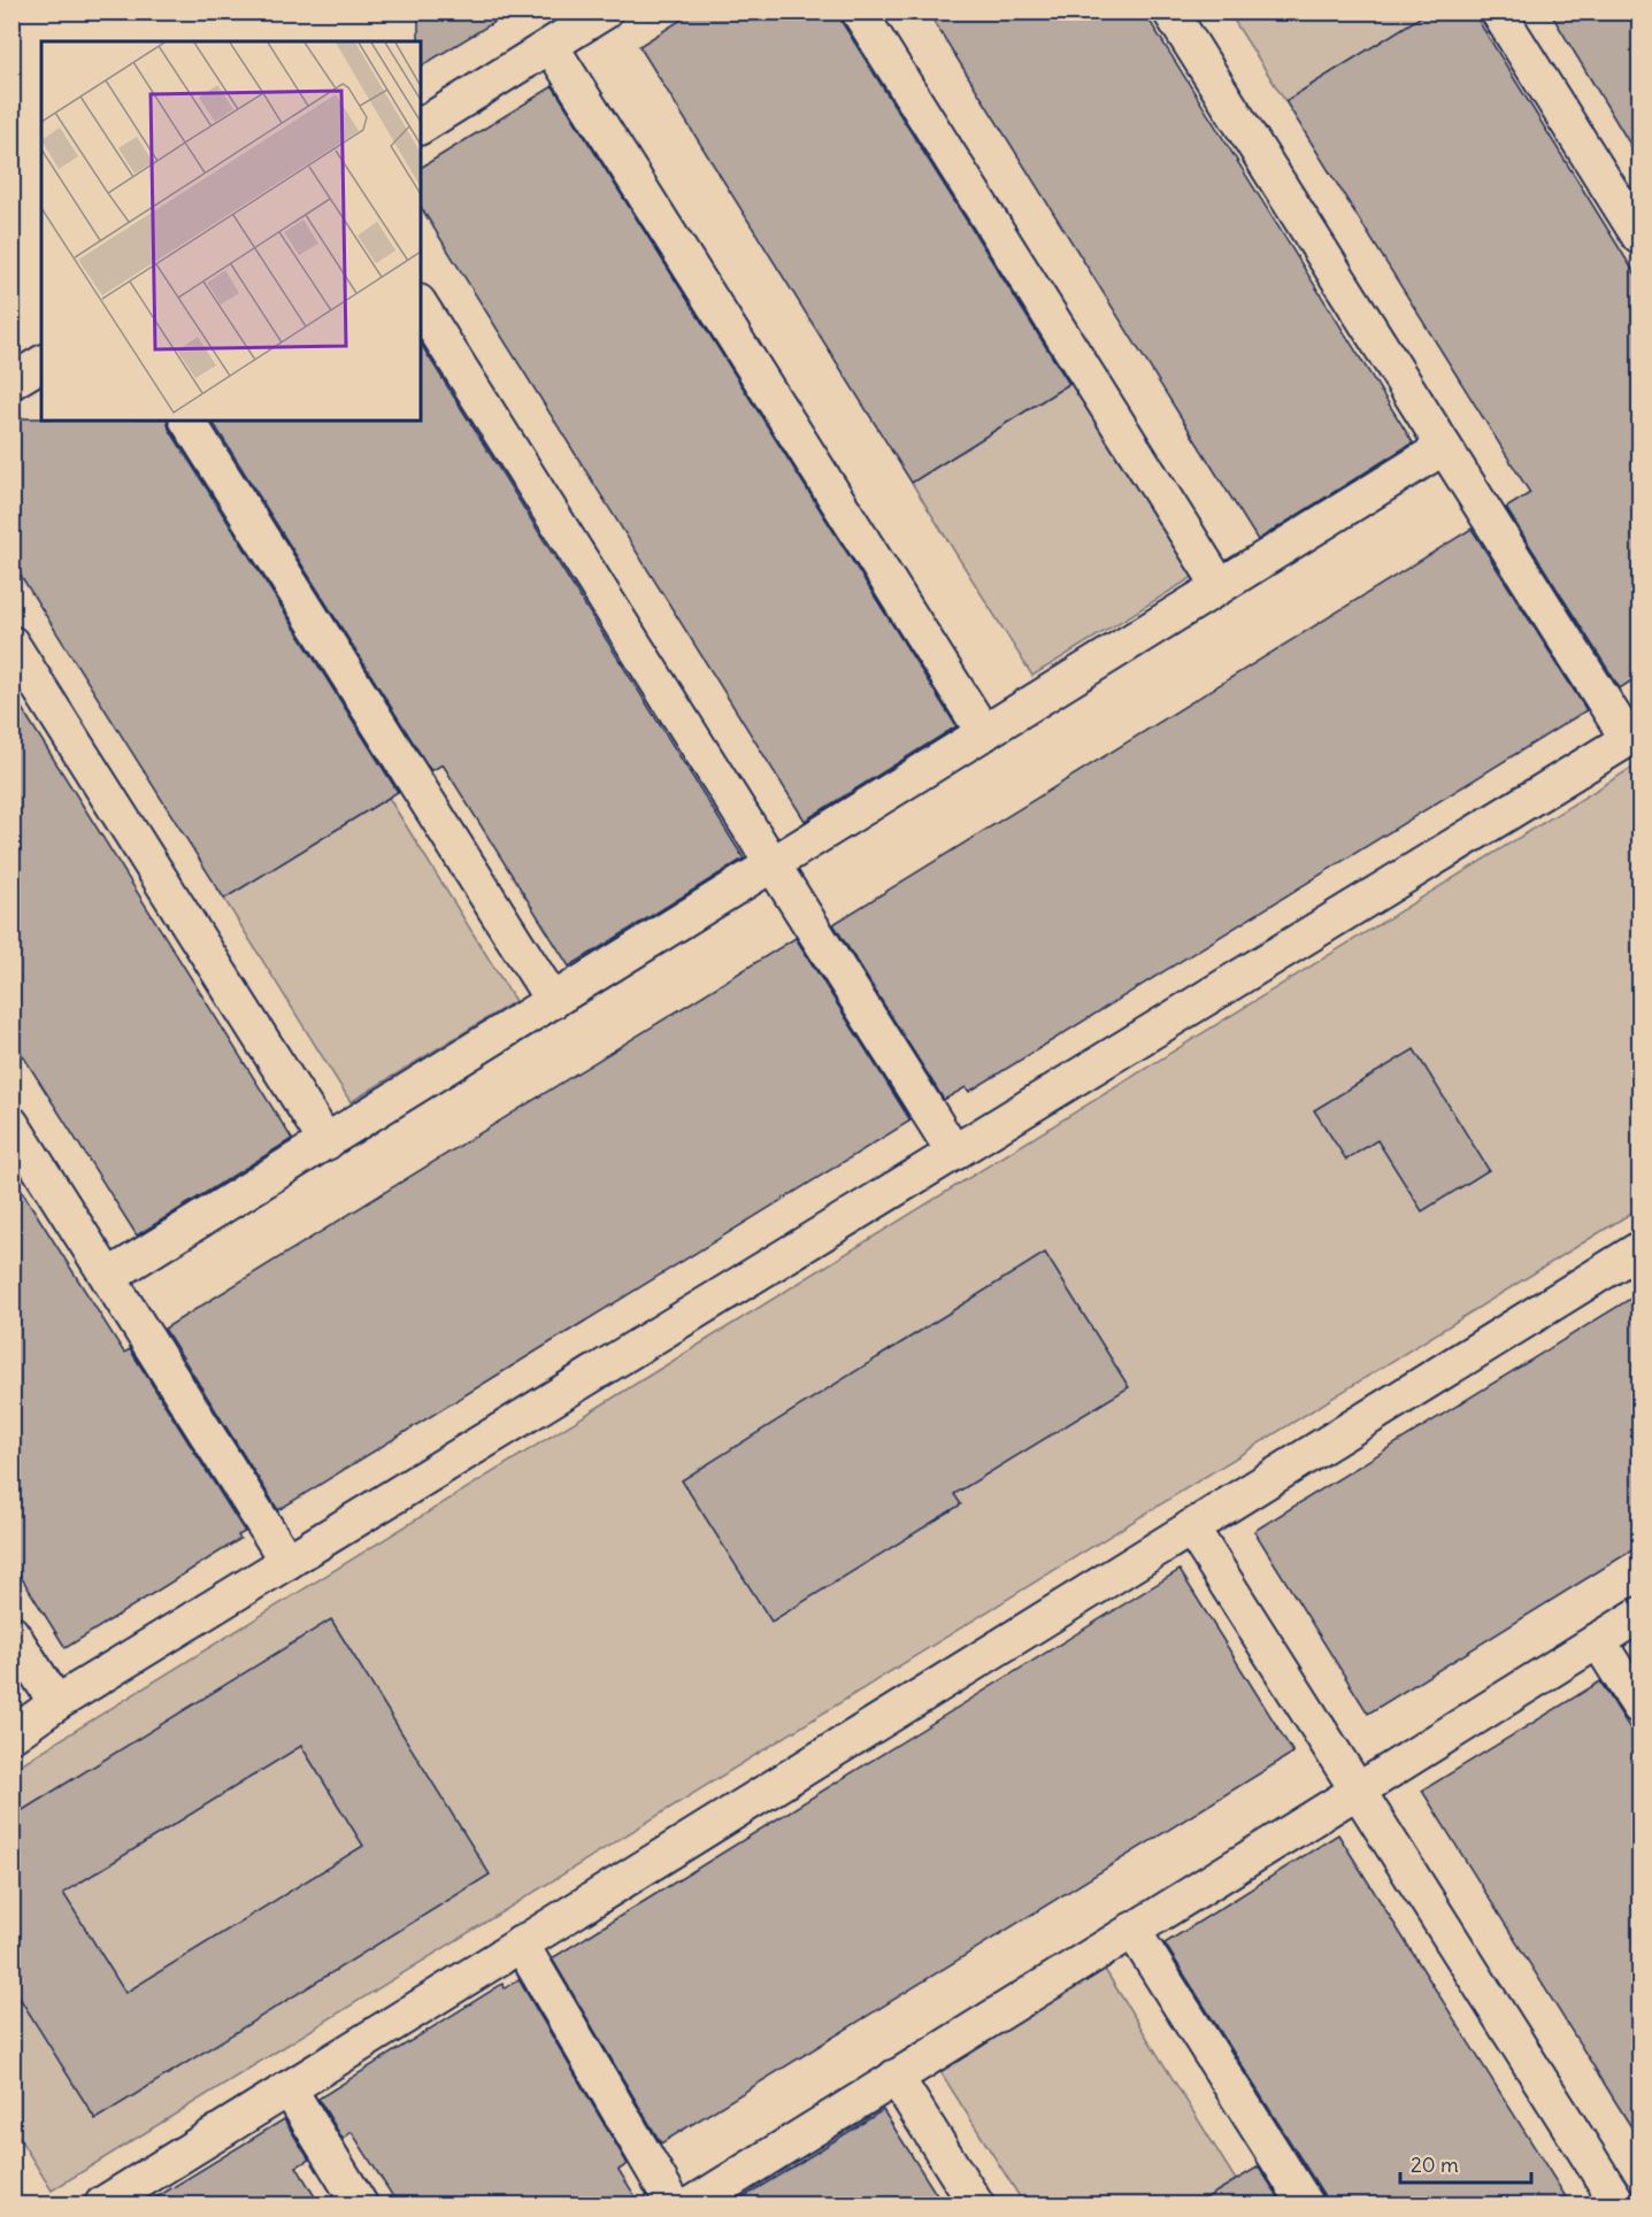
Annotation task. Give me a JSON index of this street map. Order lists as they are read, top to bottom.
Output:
{
  "scale_bar": "20 m"
}
